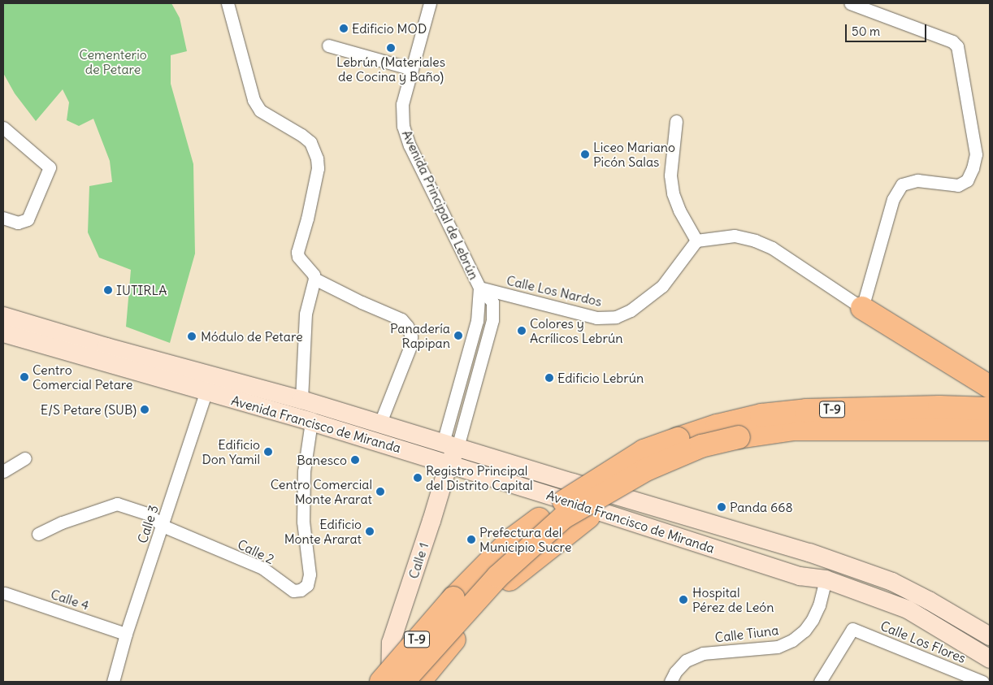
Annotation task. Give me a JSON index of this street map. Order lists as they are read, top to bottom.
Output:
{
  "streets": {
    "highway": ["T-9"],
    "main road": ["Avenida Francisco de Miranda", "Calle 1"],
    "street": [
      "Avenida Principal de Lebrún",
      "Calle Los Nardos",
      "Calle 3",
      "Calle 2",
      "Calle 4",
      "Calle Tiuna",
      "Calle Los Flores"
    ]
  },
  "crossings": [
    ["Avenida Principal de Lebrún", "Calle Los Nardos"],
    ["Avenida Principal de Lebrún", "Avenida Francisco de Miranda"],
    ["Avenida Francisco de Miranda", "Calle 3"],
    ["Avenida Francisco de Miranda", "Calle 2"],
    ["Avenida Francisco de Miranda", "Calle 1"],
    ["Avenida Francisco de Miranda", "Calle Tiuna"],
    ["Calle 3", "Calle 2"],
    ["Calle 3", "Calle 4"]
  ],
  "parks": ["Cementerio de Petare"],
  "places": [
    "Edificio MOD",
    "Lebrún (Materiales de Cocina y Baño)",
    "Liceo Mariano Picón Salas",
    "IUTIRLA",
    "Colores y Acrílicos Lebrún",
    "Panadería Rapipan",
    "Módulo de Petare",
    "Centro Comercial Petare",
    "Edificio Lebrún",
    "E/S Petare (SUB)",
    "Edificio Don Yamil",
    "Banesco",
    "Registro Principal del Distrito Capital",
    "Centro Comercial Monte Ararat",
    "Panda 668",
    "Edificio Monte Ararat",
    "Prefectura del Municipio Sucre",
    "Hospital Pérez de León"
  ],
  "scale_bar": "50 m"
}
